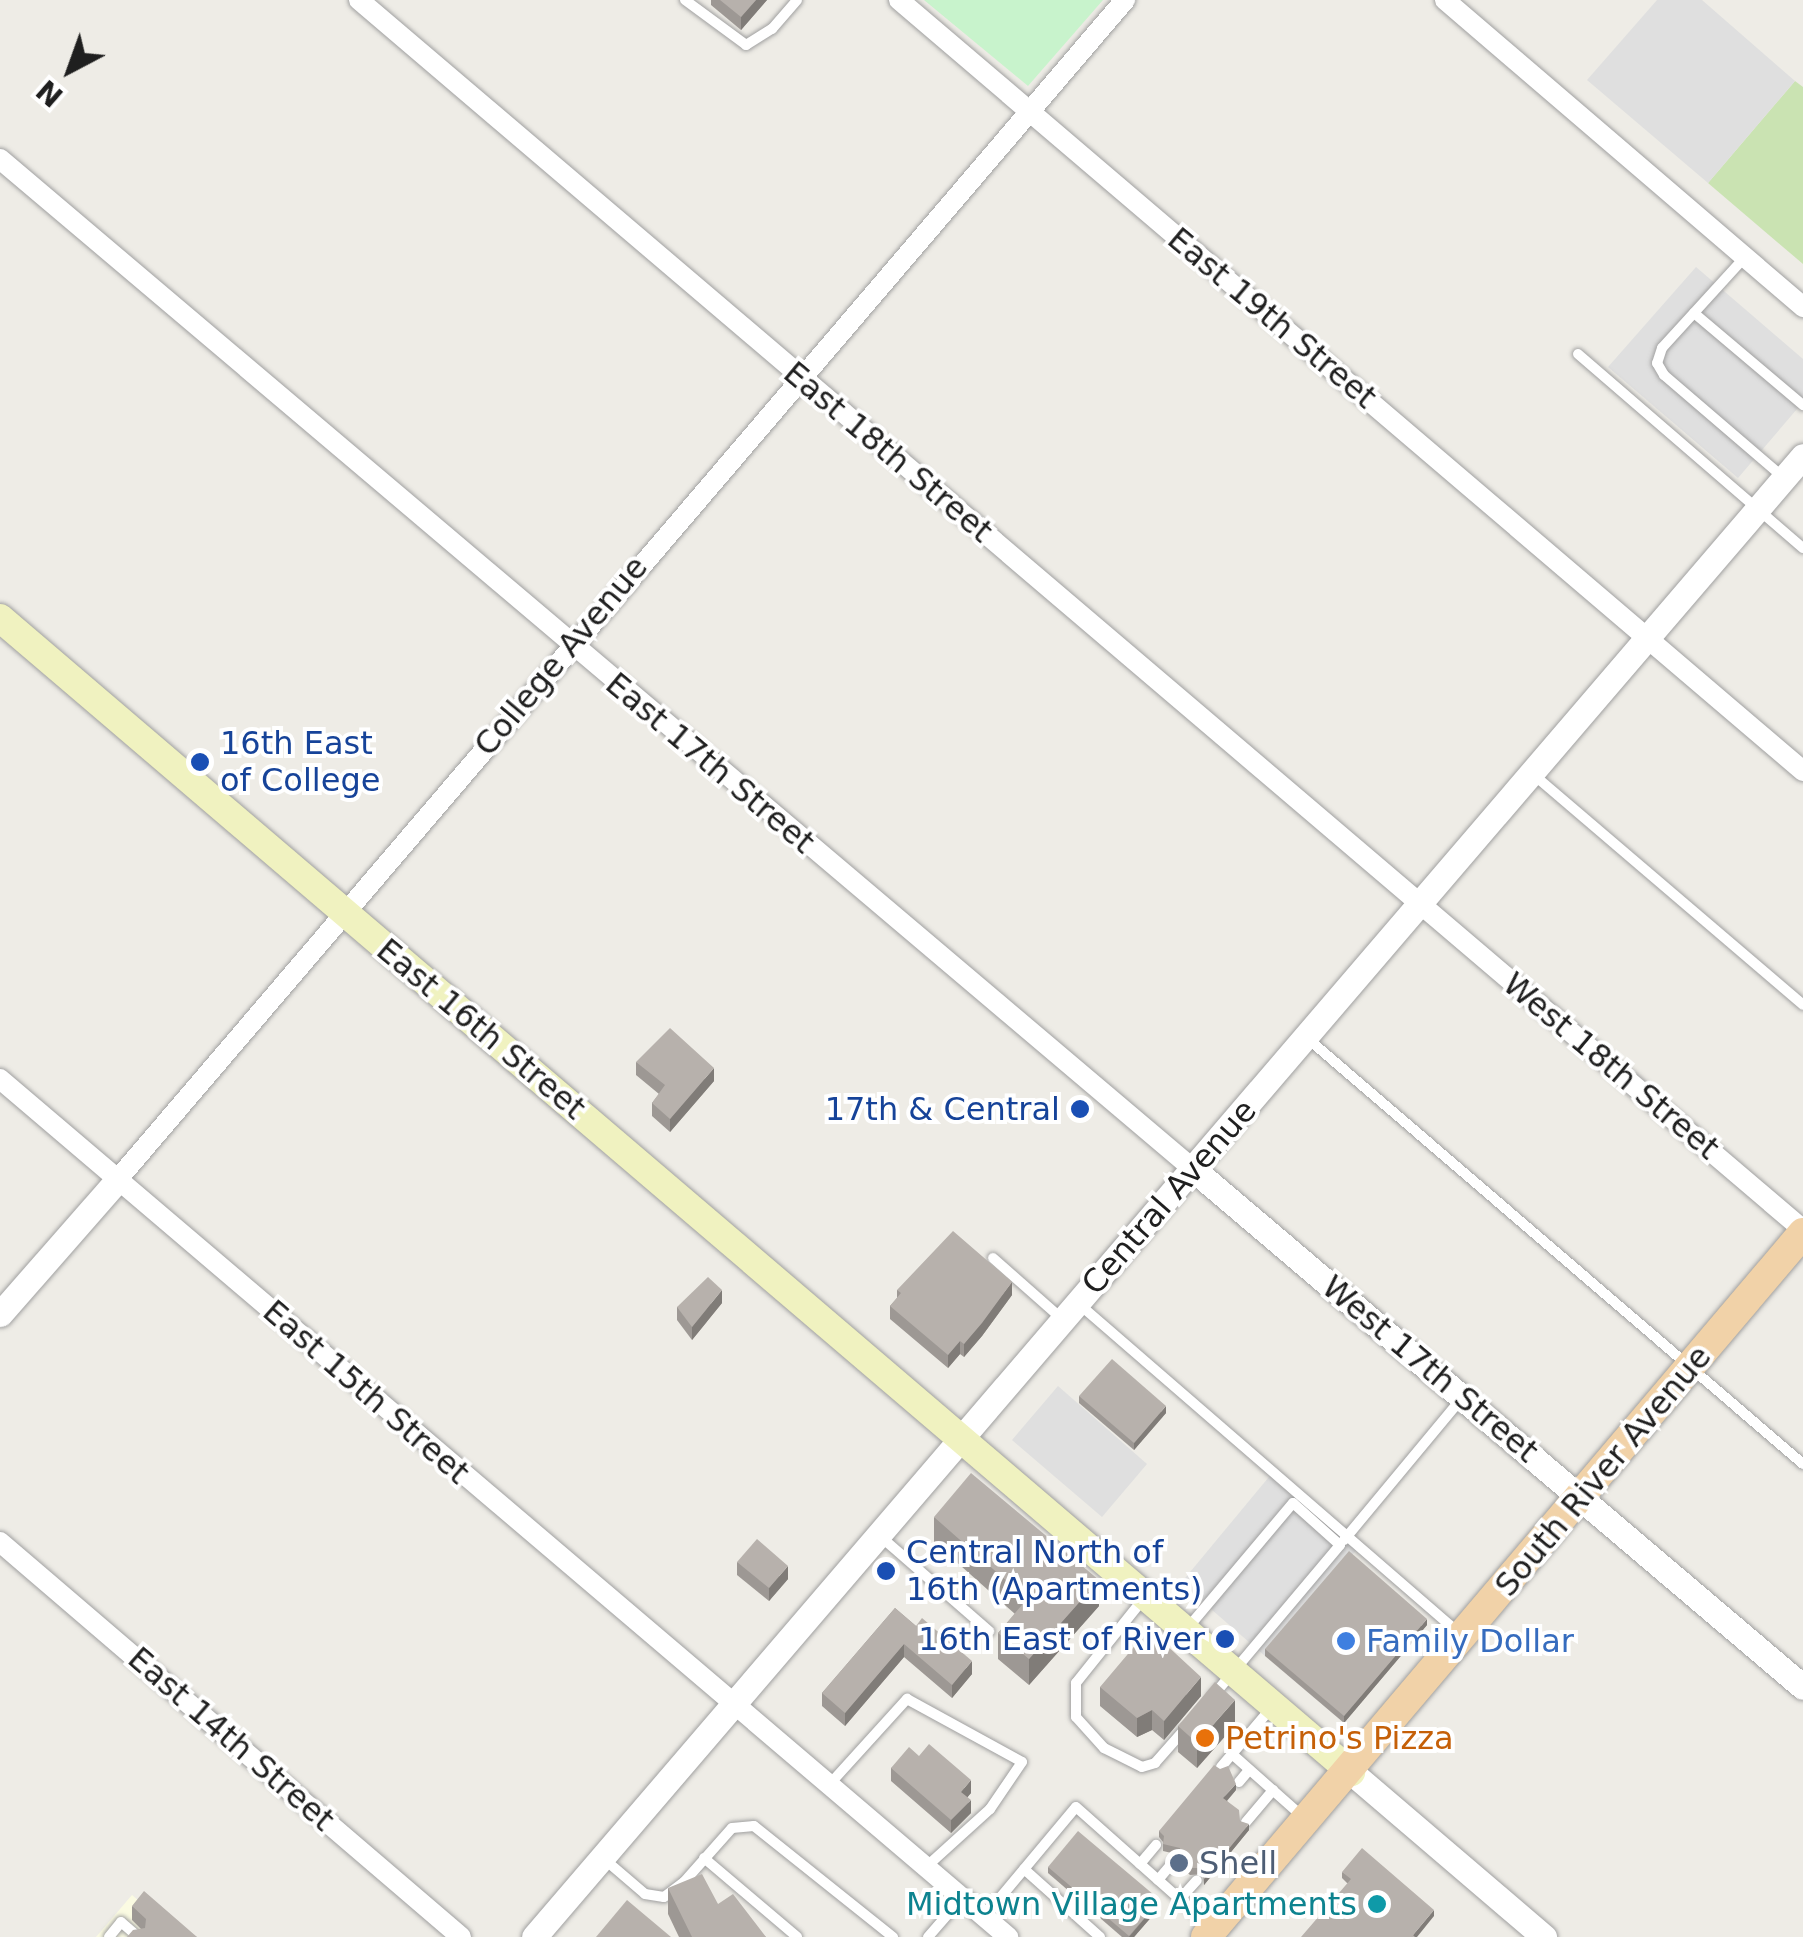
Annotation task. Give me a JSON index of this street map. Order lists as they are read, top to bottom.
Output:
{
  "streets": {
    "main road": ["East 16th Street", "South River Avenue"],
    "street": [
      "East 19th Street",
      "East 18th Street",
      "College Avenue",
      "East 17th Street",
      "West 18th Street",
      "Central Avenue",
      "West 17th Street",
      "East 15th Street",
      "East 14th Street"
    ]
  },
  "crossings": [
    ["East 19th Street", "College Avenue"],
    ["East 19th Street", "Central Avenue"],
    ["East 18th Street", "College Avenue"],
    ["East 18th Street", "West 18th Street"],
    ["East 18th Street", "Central Avenue"],
    ["College Avenue", "East 17th Street"],
    ["College Avenue", "East 16th Street"],
    ["College Avenue", "East 15th Street"],
    ["East 17th Street", "Central Avenue"],
    ["East 17th Street", "West 17th Street"],
    ["East 16th Street", "Central Avenue"],
    ["East 16th Street", "South River Avenue"],
    ["West 18th Street", "Central Avenue"],
    ["West 18th Street", "South River Avenue"],
    ["Central Avenue", "West 17th Street"],
    ["Central Avenue", "East 15th Street"],
    ["West 17th Street", "South River Avenue"]
  ],
  "places": [
    "16th East of College",
    "17th & Central",
    "Central North of 16th (Apartments)",
    "16th East of River",
    "Family Dollar",
    "Petrino's Pizza",
    "Shell",
    "Midtown Village Apartments"
  ],
  "north": "bottom left"
}
